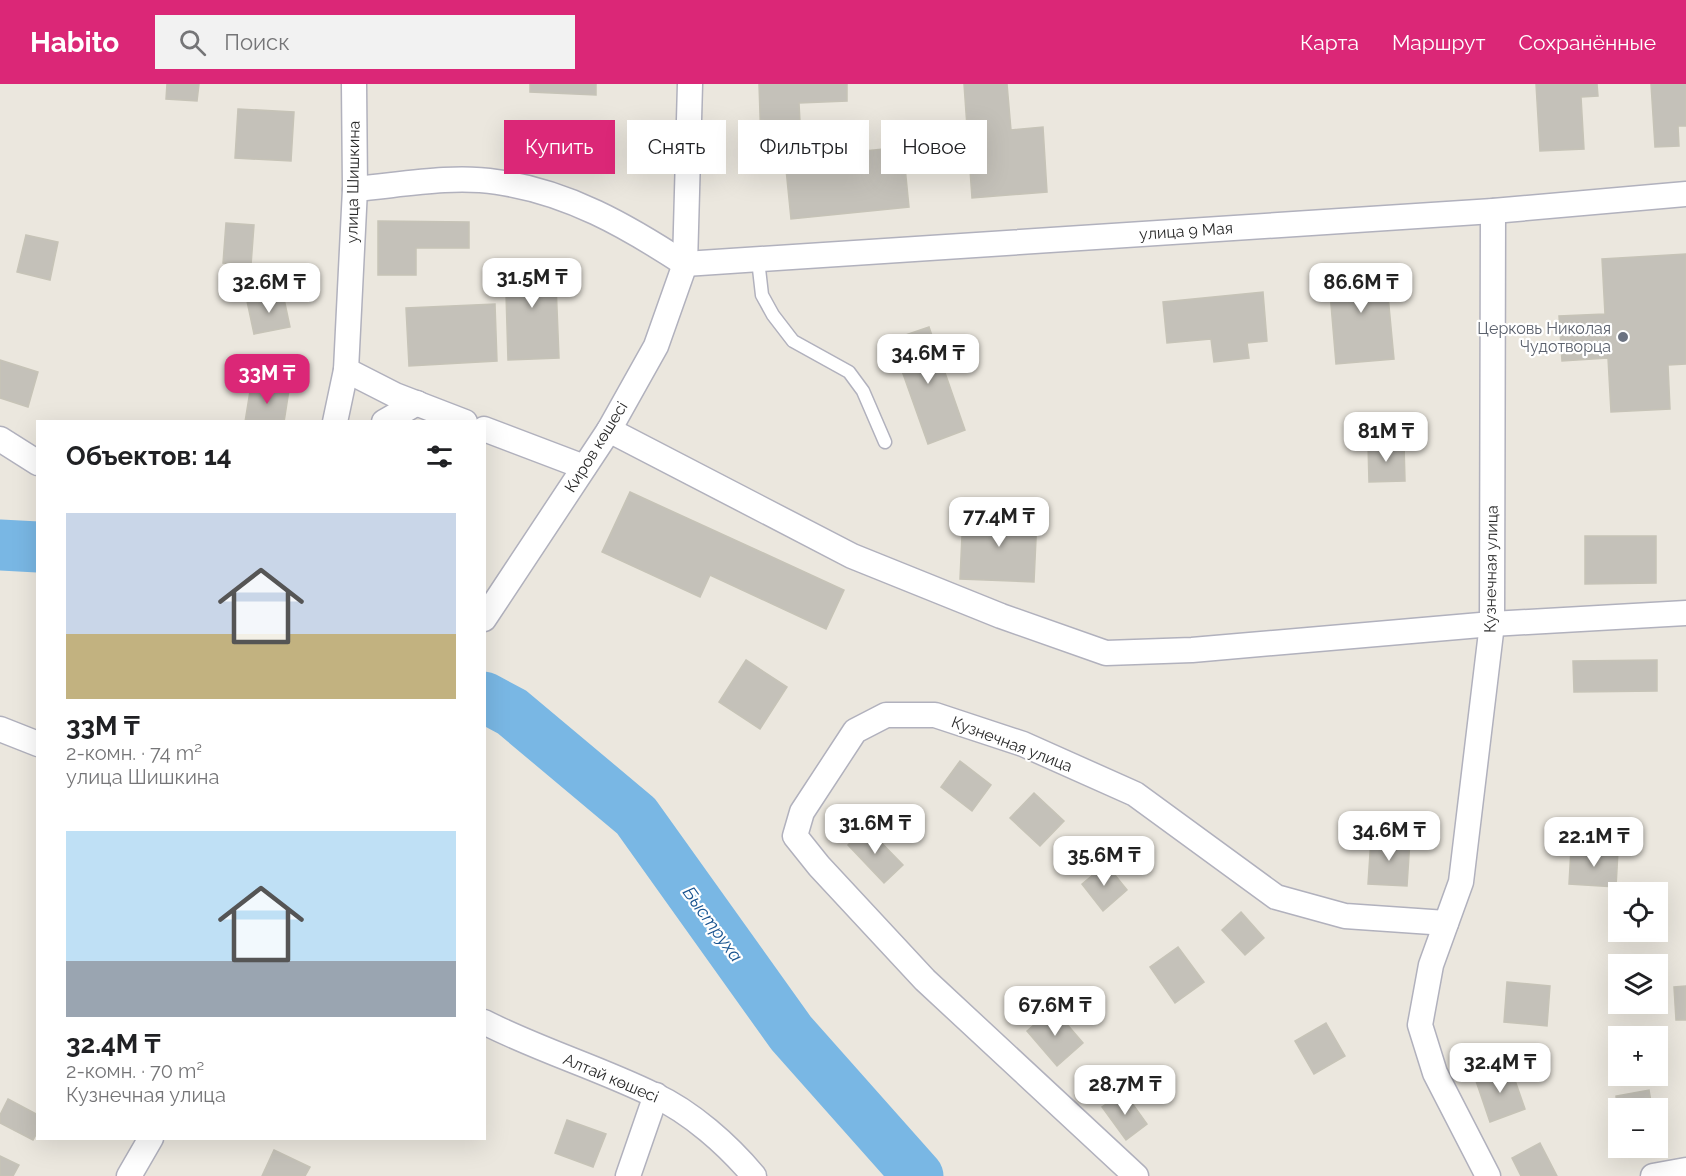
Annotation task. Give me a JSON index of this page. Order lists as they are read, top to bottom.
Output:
{
  "streets": {
    "street": [
      "улица Шишкина",
      "улица 9 Мая",
      "Киров көшесі",
      "Кузнечная улица",
      "Алтай көшесі"
    ]
  },
  "crossings": [
    ["улица 9 Мая", "Киров көшесі"],
    ["улица 9 Мая", "Кузнечная улица"]
  ],
  "water": ["Быструха"],
  "places": ["Церковь Николая Чудотворца"],
  "page": {
    "header": "Habito",
    "search": "Поиск",
    "nav": ["Карта", "Маршрут", "Сохранённые"],
    "chip": [
      "Купить",
      "Снять",
      "Фильтры",
      "Новое"
    ],
    "price": [
      "31.5M ₸",
      "32.6M ₸",
      "86.6M ₸",
      "34.6M ₸",
      "33M ₸",
      "81M ₸",
      "77.4M ₸",
      "31.6M ₸",
      "34.6M ₸",
      "22.1M ₸",
      "35.6M ₸",
      "67.6M ₸",
      "32.4M ₸",
      "28.7M ₸"
    ],
    "heading": "Объектов: 14",
    "list": [
      {
        "name": "33M ₸",
        "note": "2-комн. · 74 m² · улица Шишкина"
      },
      {
        "name": "32.4M ₸",
        "note": "2-комн. · 70 m² · Кузнечная улица"
      }
    ],
    "map_buttons": ["+", "−"]
  }
}
